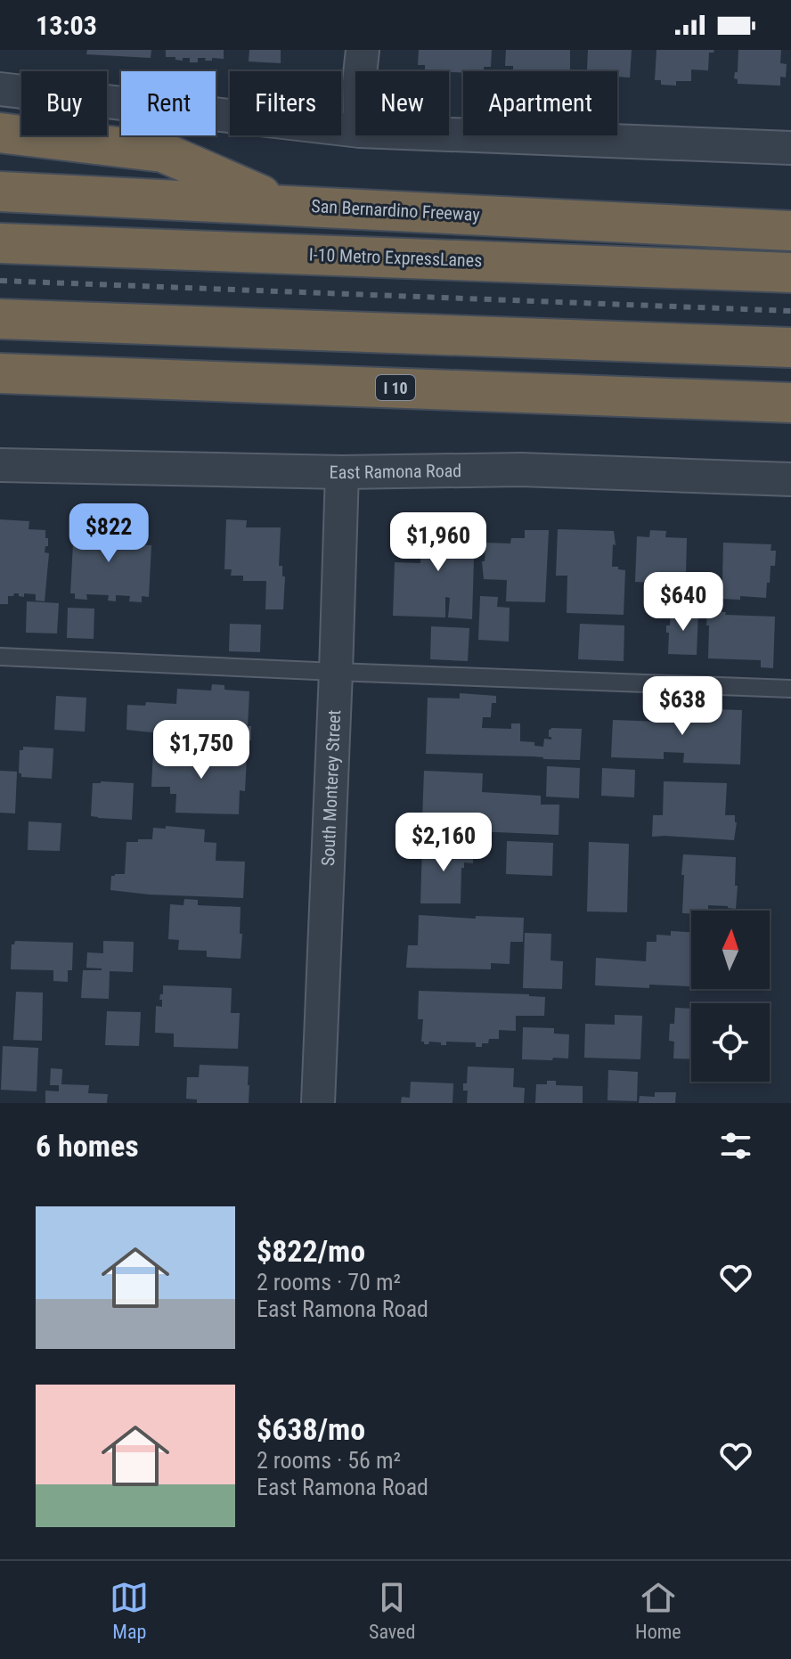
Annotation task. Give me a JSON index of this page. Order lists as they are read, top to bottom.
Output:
{
  "streets": {
    "highway": ["San Bernardino Freeway", "I-10 Metro ExpressLanes", "I 10"],
    "street": ["East Ramona Road", "South Monterey Street"]
  },
  "crossings": [
    ["East Ramona Road", "South Monterey Street"]
  ],
  "north": "top",
  "page": {
    "status": "13:03",
    "chip": [
      "Buy",
      "Rent",
      "Filters",
      "New",
      "Apartment"
    ],
    "price": [
      "$822",
      "$1,960",
      "$640",
      "$638",
      "$1,750",
      "$2,160"
    ],
    "heading": "6 homes",
    "list": [
      {
        "name": "$822/mo",
        "note": "2 rooms · 70 m² · East Ramona Road"
      },
      {
        "name": "$638/mo",
        "note": "2 rooms · 56 m² · East Ramona Road"
      }
    ],
    "tabs": ["Map", "Saved", "Home"]
  }
}
